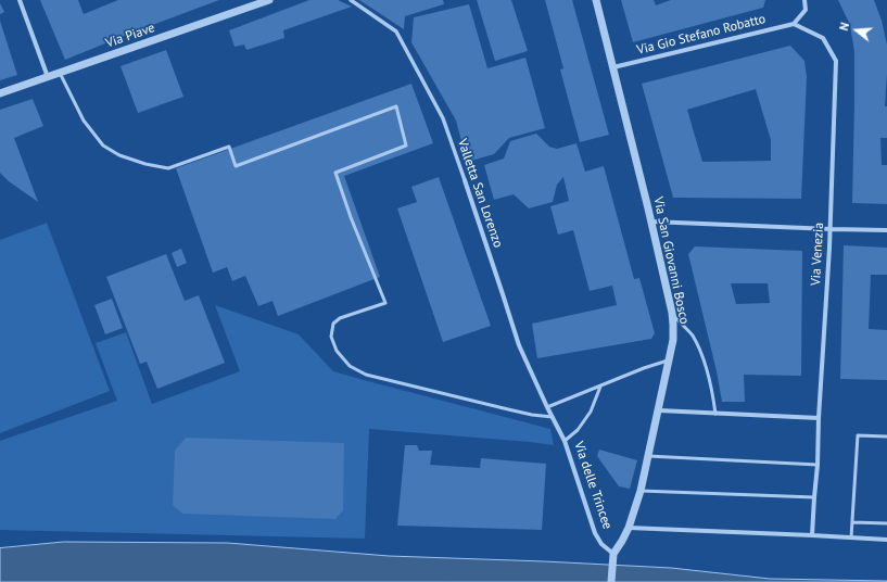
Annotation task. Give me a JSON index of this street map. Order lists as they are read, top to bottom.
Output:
{
  "streets": {
    "street": [
      "Via Gio Stefano Robatto",
      "Via Piave",
      "Valletta San Lorenzo",
      "Via Venezia",
      "Via San Giovanni Bosco",
      "Via delle Trincee"
    ]
  },
  "crossings": [
    ["Via Gio Stefano Robatto", "Via Venezia"],
    ["Via Gio Stefano Robatto", "Via San Giovanni Bosco"],
    ["Valletta San Lorenzo", "Via delle Trincee"],
    ["Via San Giovanni Bosco", "Via delle Trincee"]
  ],
  "north": "left"
}
